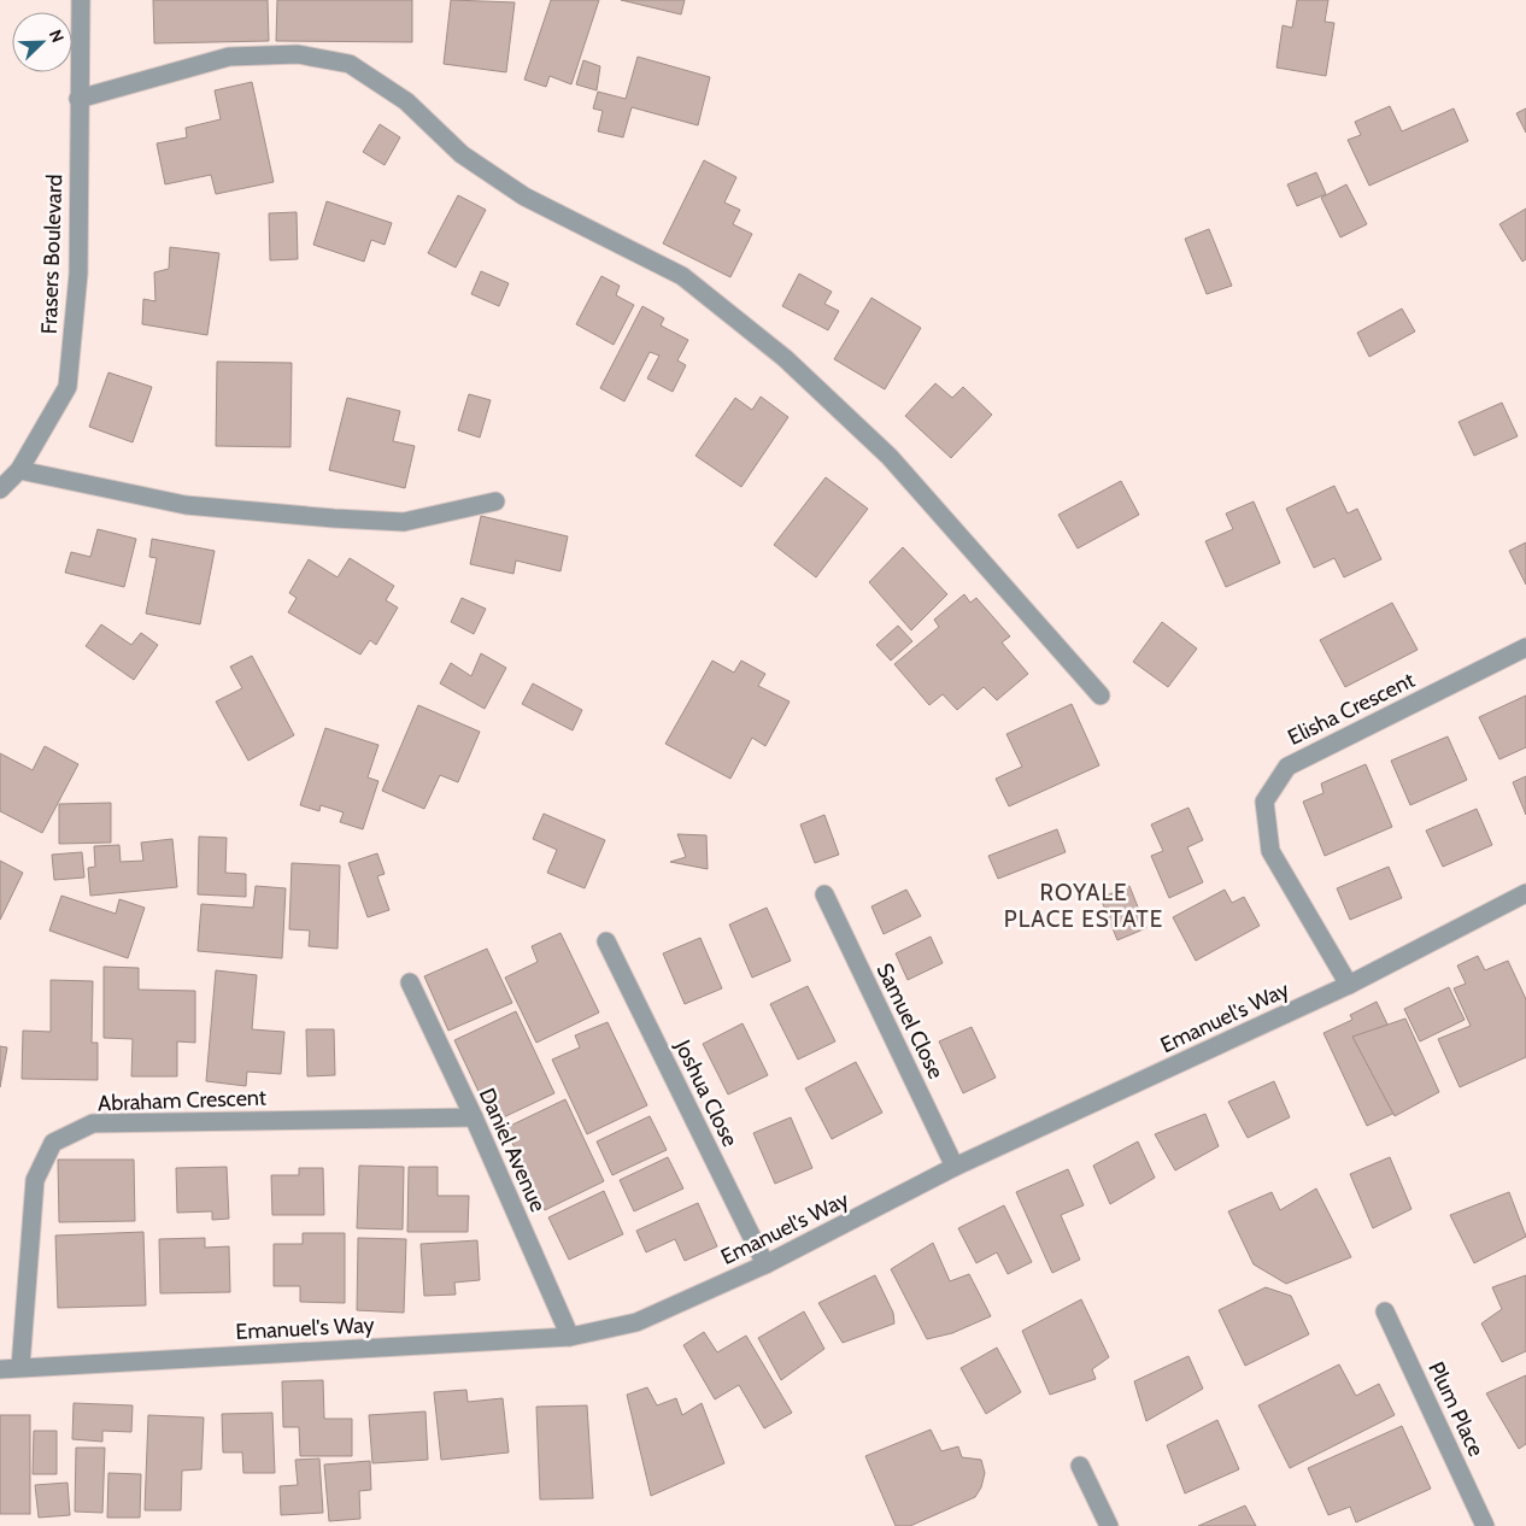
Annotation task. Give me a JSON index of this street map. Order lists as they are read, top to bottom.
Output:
{
  "streets": {
    "street": [
      "Frasers Boulevard",
      "Elisha Crescent",
      "Emanuel's Way",
      "Samuel Close",
      "Joshua Close",
      "Abraham Crescent",
      "Daniel Avenue",
      "Plum Place"
    ]
  },
  "crossings": [
    ["Elisha Crescent", "Emanuel's Way"],
    ["Emanuel's Way", "Samuel Close"],
    ["Emanuel's Way", "Joshua Close"],
    ["Emanuel's Way", "Abraham Crescent"],
    ["Emanuel's Way", "Daniel Avenue"],
    ["Abraham Crescent", "Daniel Avenue"]
  ],
  "districts": ["ROYALE PLACE ESTATE"],
  "north": "top right"
}
